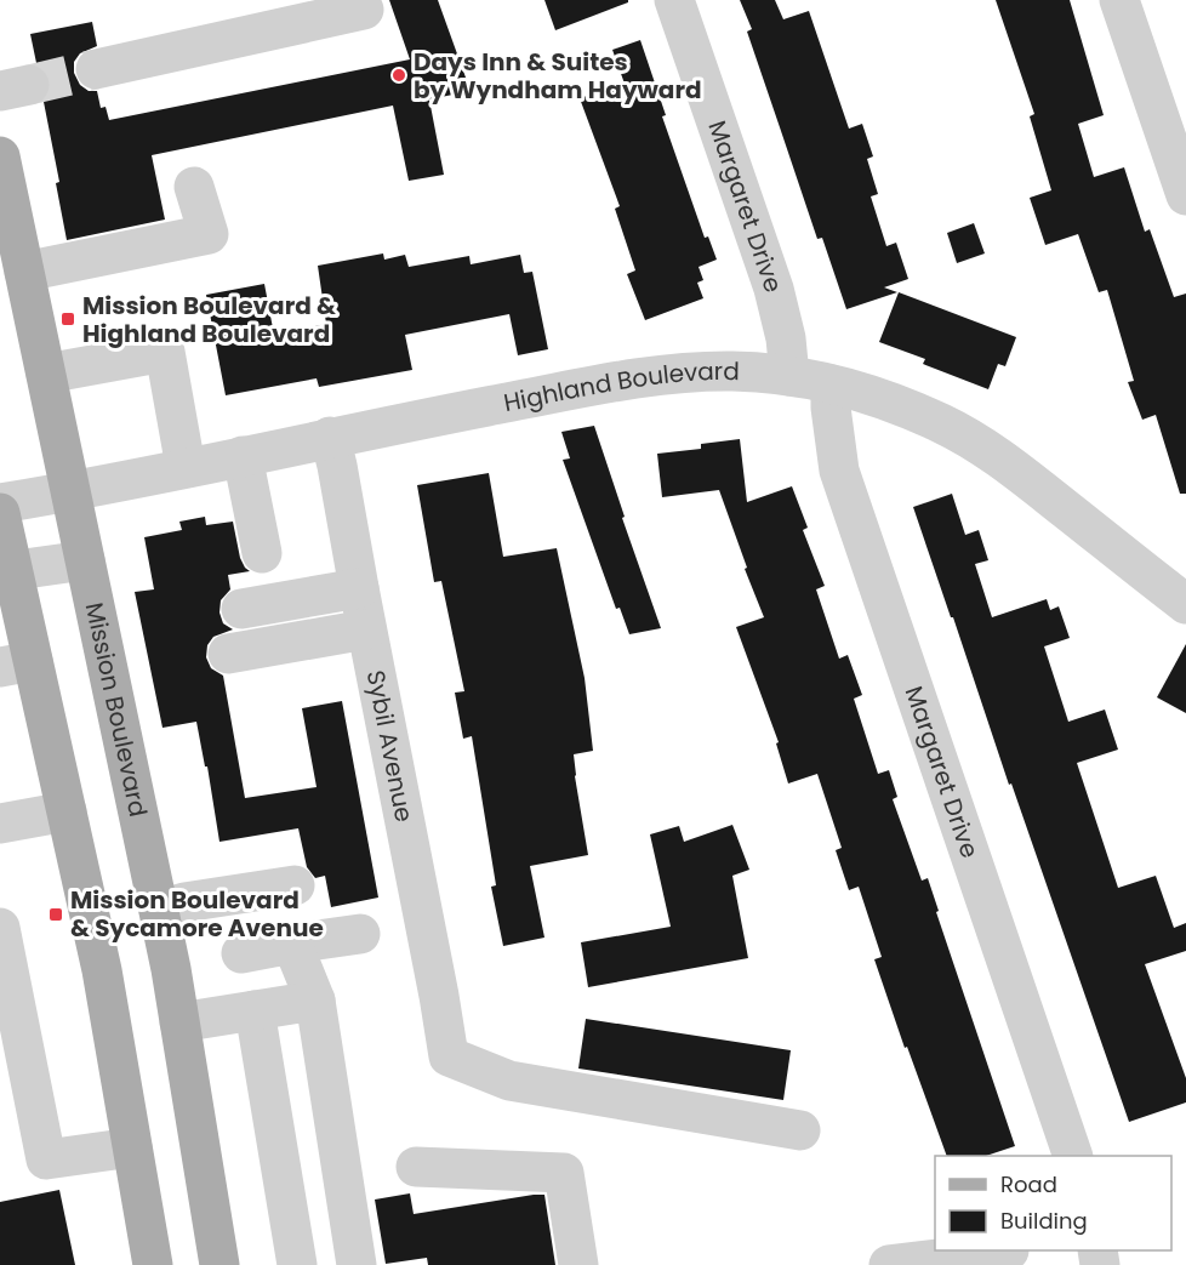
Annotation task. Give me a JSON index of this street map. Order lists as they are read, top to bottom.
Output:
{
  "streets": {
    "main road": ["Mission Boulevard"],
    "street": ["Margaret Drive", "Highland Boulevard", "Sybil Avenue"]
  },
  "crossings": [
    ["Margaret Drive", "Highland Boulevard"],
    ["Highland Boulevard", "Mission Boulevard"],
    ["Highland Boulevard", "Sybil Avenue"]
  ],
  "places": {
    "other": ["Days Inn & Suites by Wyndham Hayward"],
    "transit": ["Mission Boulevard & Highland Boulevard", "Mission Boulevard & Sycamore Avenue"]
  },
  "legend": ["Road", "Building"]
}
